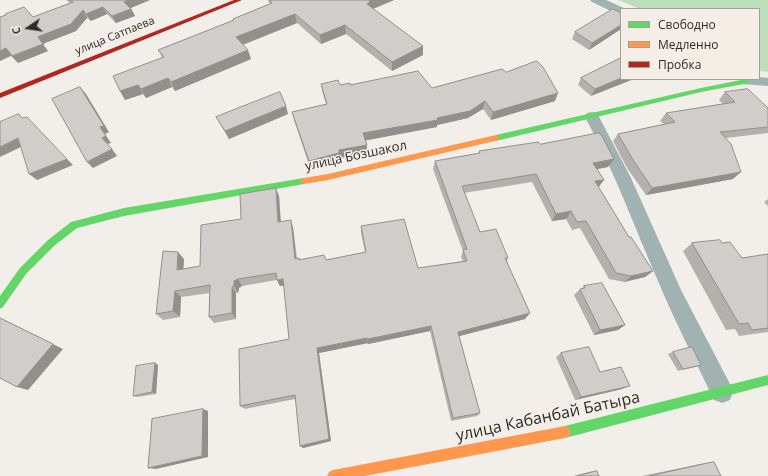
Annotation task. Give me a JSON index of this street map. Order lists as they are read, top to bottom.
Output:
{
  "streets": {
    "street": ["улица Сатпаева", "улица Бозшакол", "улица Кабанбай Батыра"]
  },
  "legend": ["Свободно", "Медленно", "Пробка"],
  "north": "left"
}
